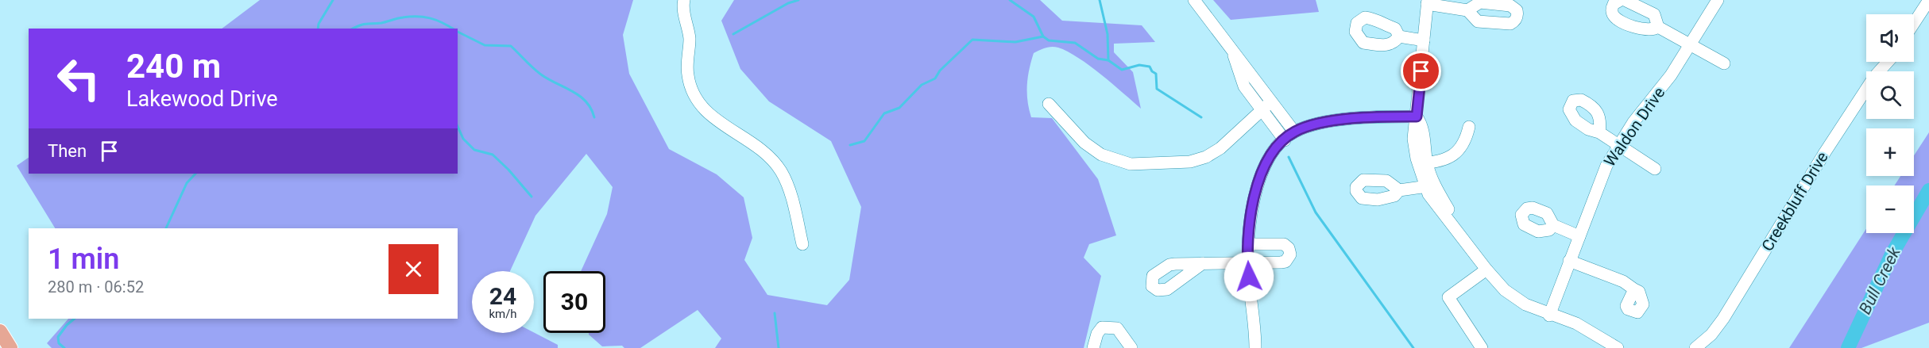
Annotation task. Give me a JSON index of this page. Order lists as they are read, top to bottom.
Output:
{
  "streets": {
    "street": ["Waldon Drive", "Creekbluff Drive"]
  },
  "water": ["Bull Creek"],
  "page": {
    "map_buttons": ["+", "−"],
    "turn": ["240 m", "Lakewood Drive"],
    "then": "Then",
    "heading": ["1 min", "280 m · 06:52"],
    "speed": "24 km/h",
    "limit": "30"
  }
}
